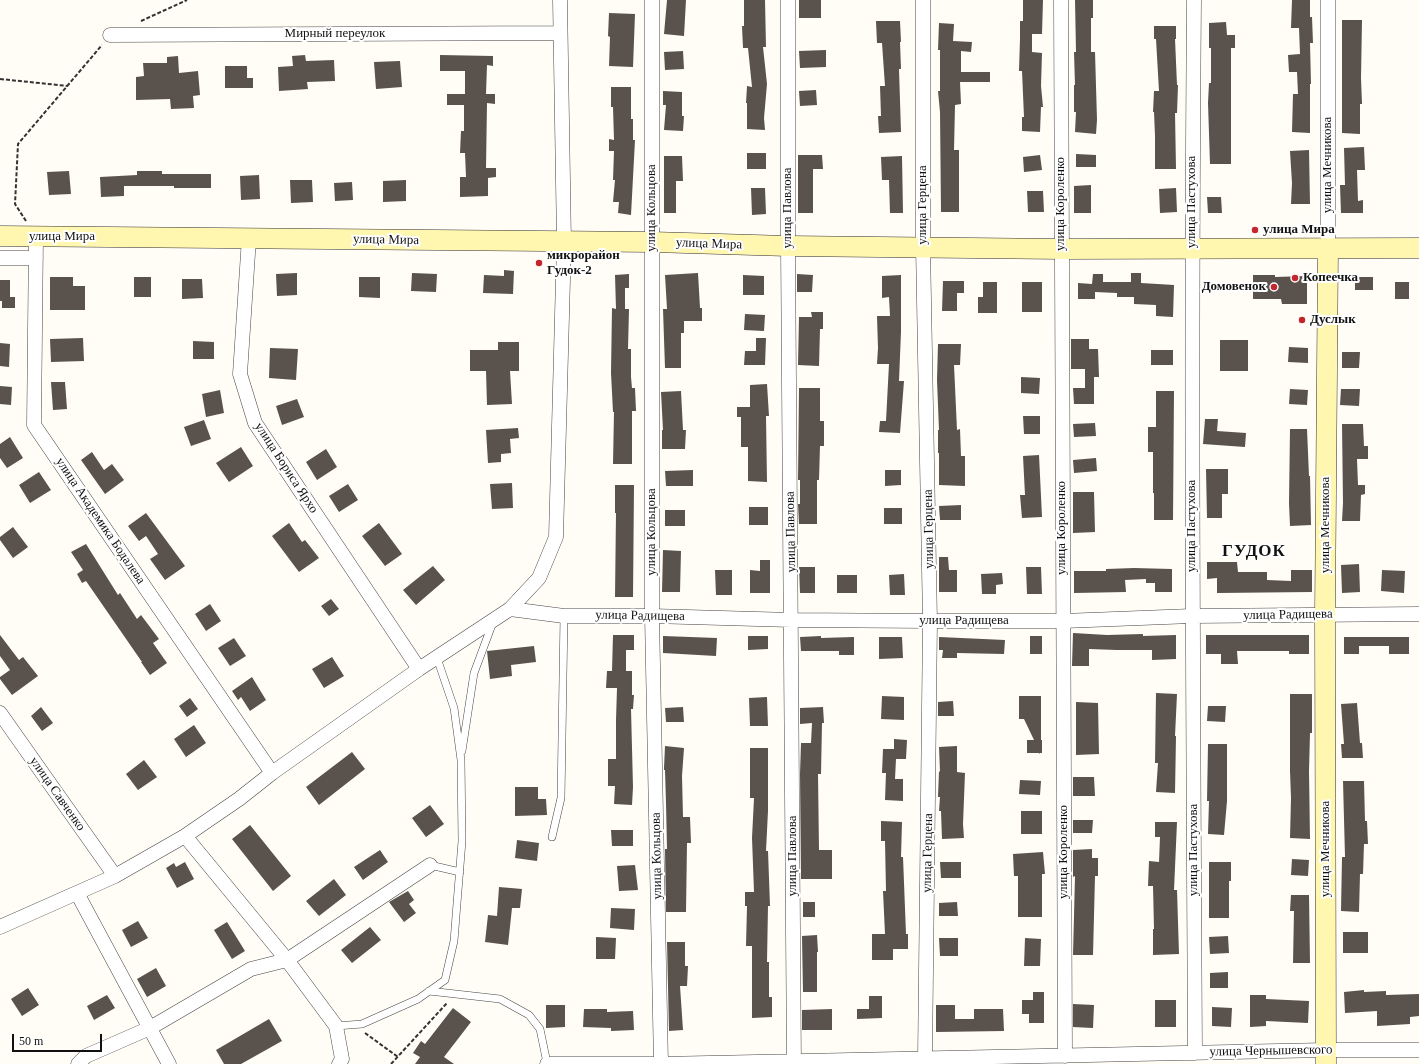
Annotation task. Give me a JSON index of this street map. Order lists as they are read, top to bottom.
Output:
{
  "streets": {
    "main road": ["улица Мечникова", "улица Мира"],
    "street": [
      "Мирный переулок",
      "улица Пастухова",
      "улица Короленко",
      "улица Герцена",
      "улица Кольцова",
      "улица Павлова",
      "улица Бориса Ярхо",
      "улица Академика Бодалева",
      "улица Радищева",
      "улица Савченко",
      "улица Чернышевского"
    ]
  },
  "crossings": [
    ["улица Мечникова", "улица Мира"],
    ["улица Мечникова", "улица Радищева"],
    ["улица Мечникова", "улица Чернышевского"],
    ["улица Пастухова", "улица Мира"],
    ["улица Пастухова", "улица Радищева"],
    ["улица Пастухова", "улица Чернышевского"],
    ["улица Короленко", "улица Мира"],
    ["улица Короленко", "улица Радищева"],
    ["улица Короленко", "улица Чернышевского"],
    ["улица Герцена", "улица Мира"],
    ["улица Герцена", "улица Радищева"],
    ["улица Герцена", "улица Чернышевского"],
    ["улица Кольцова", "улица Мира"],
    ["улица Кольцова", "улица Радищева"],
    ["улица Кольцова", "улица Чернышевского"],
    ["улица Павлова", "улица Мира"],
    ["улица Павлова", "улица Радищева"],
    ["улица Павлова", "улица Чернышевского"],
    ["улица Мира", "улица Бориса Ярхо"],
    ["улица Мира", "улица Академика Бодалева"]
  ],
  "districts": ["ГУДОК"],
  "places": [
    "улица Мира",
    "микрорайон Гудок-2",
    "Копеечка",
    "Домовенок",
    "Дуслык"
  ],
  "scale_bar": "50 m"
}
